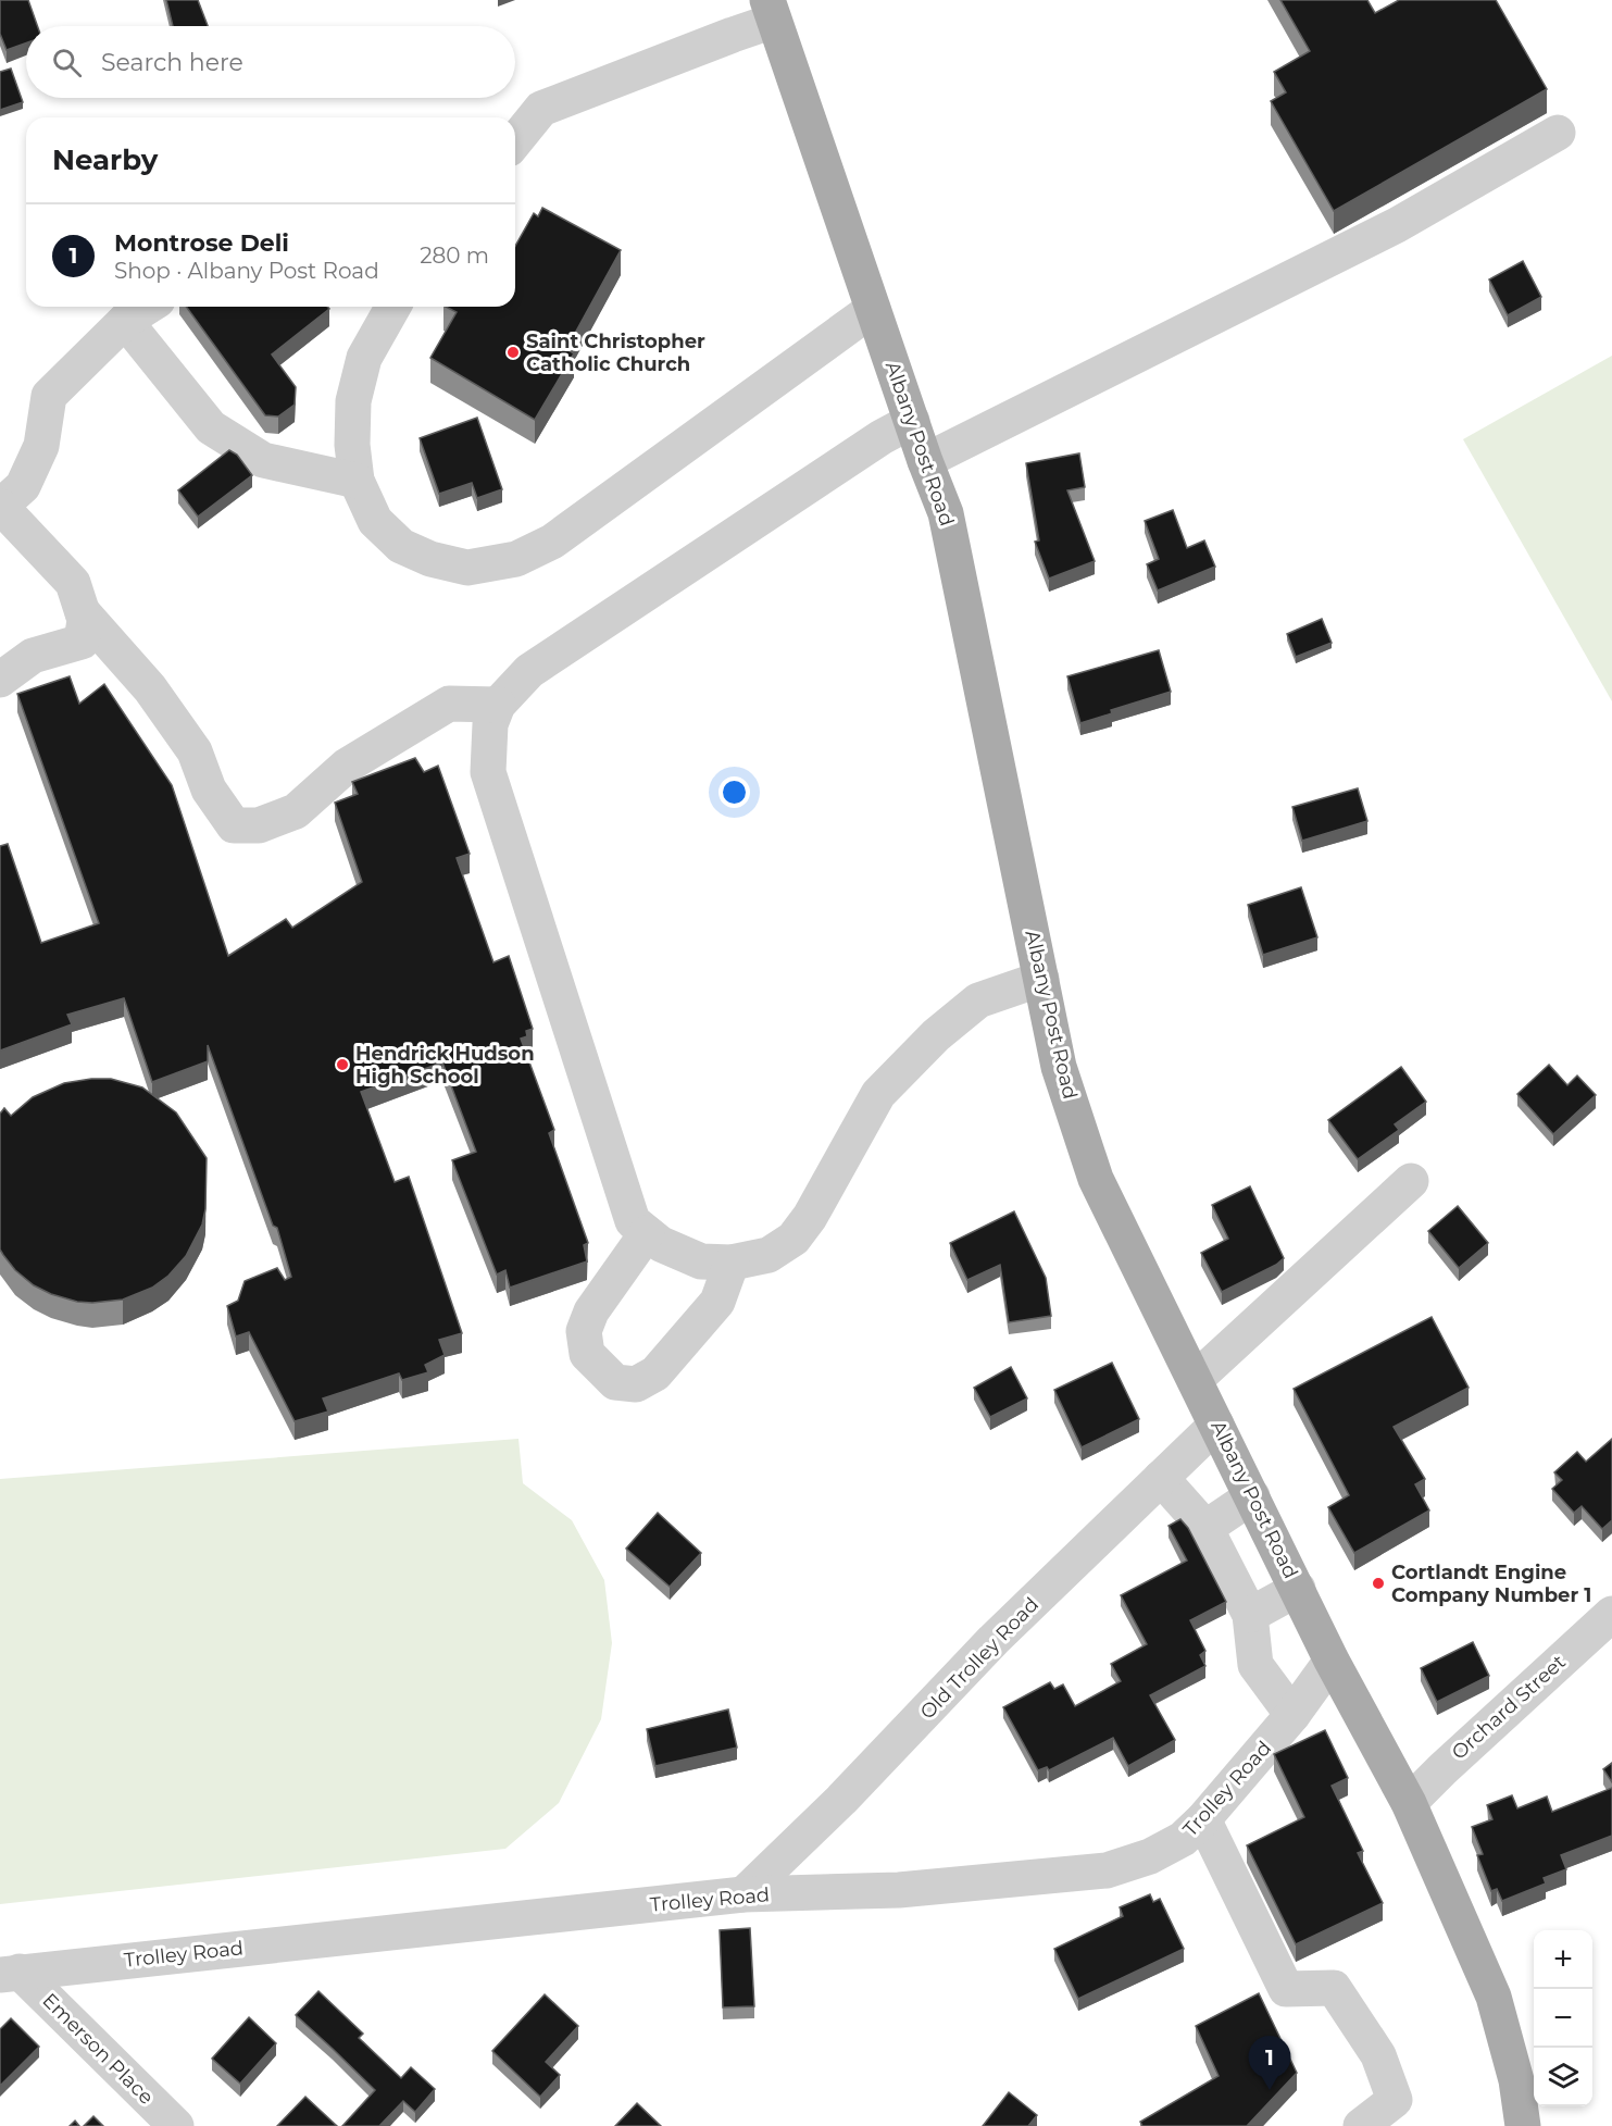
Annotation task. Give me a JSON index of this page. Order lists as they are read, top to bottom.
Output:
{
  "streets": {
    "main road": ["Albany Post Road"],
    "street": [
      "Old Trolley Road",
      "Orchard Street",
      "Trolley Road",
      "Emerson Place"
    ]
  },
  "crossings": [
    ["Albany Post Road", "Old Trolley Road"],
    ["Albany Post Road", "Orchard Street"],
    ["Albany Post Road", "Trolley Road"],
    ["Old Trolley Road", "Trolley Road"],
    ["Trolley Road", "Emerson Place"]
  ],
  "places": ["Saint Christopher Catholic Church", "Hendrick Hudson High School", "Cortlandt Engine Company Number 1"],
  "page": {
    "search": "Search here",
    "heading": "Nearby",
    "list": [
      {
        "mark": "1",
        "name": "Montrose Deli",
        "note": "Shop · Albany Post Road",
        "value": "280 m"
      }
    ],
    "map_buttons": ["+", "−"],
    "pins": "1"
  }
}
